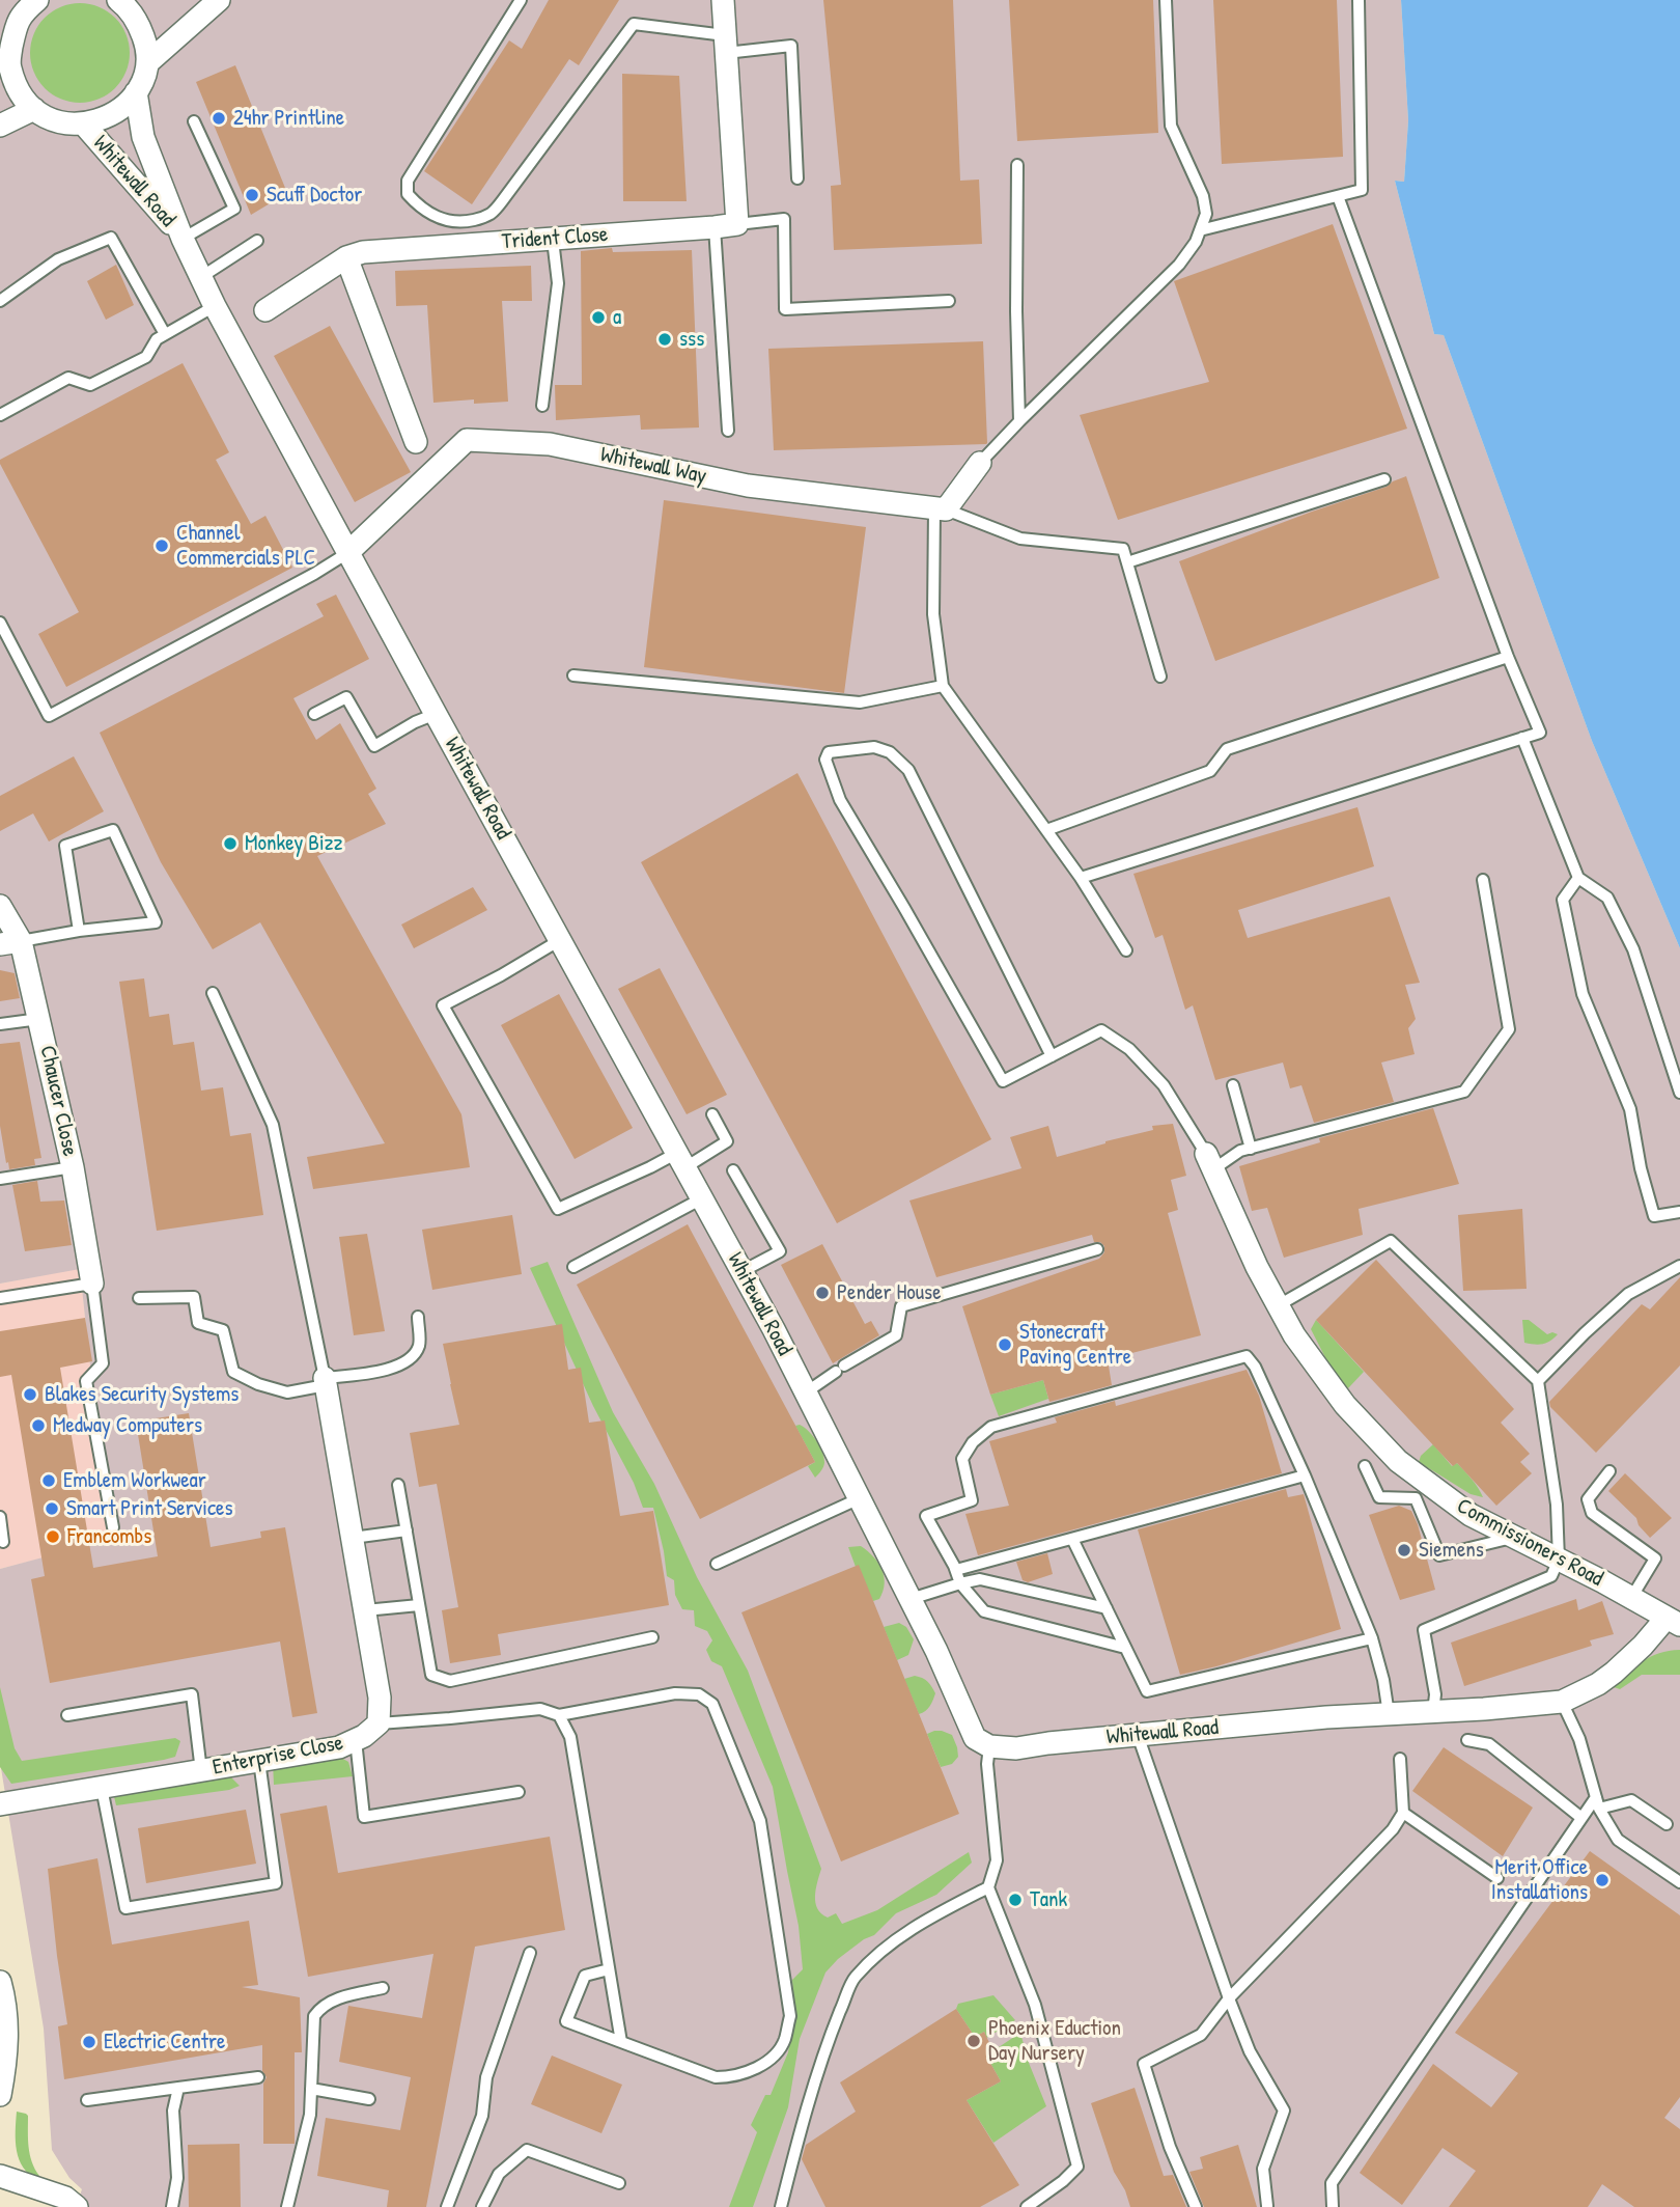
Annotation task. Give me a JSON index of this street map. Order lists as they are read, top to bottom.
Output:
{
  "streets": {
    "street": [
      "Whitewall Road",
      "Trident Close",
      "Whitewall Way",
      "Chaucer Close",
      "Commissioners Road",
      "Enterprise Close"
    ]
  },
  "crossings": [
    ["Whitewall Road", "Whitewall Way"],
    ["Whitewall Road", "Commissioners Road"]
  ],
  "places": [
    "24hr Printline",
    "Scuff Doctor",
    "a",
    "sss",
    "Channel Commercials PLC",
    "Monkey Bizz",
    "Pender House",
    "Stonecraft Paving Centre",
    "Blakes Security Systems",
    "Medway Computers",
    "Emblem Workwear",
    "Smart Print Services",
    "Francombs",
    "Siemens",
    "Merit Office Installations",
    "Tank",
    "Phoenix Eduction Day Nursery",
    "Electric Centre"
  ]
}
